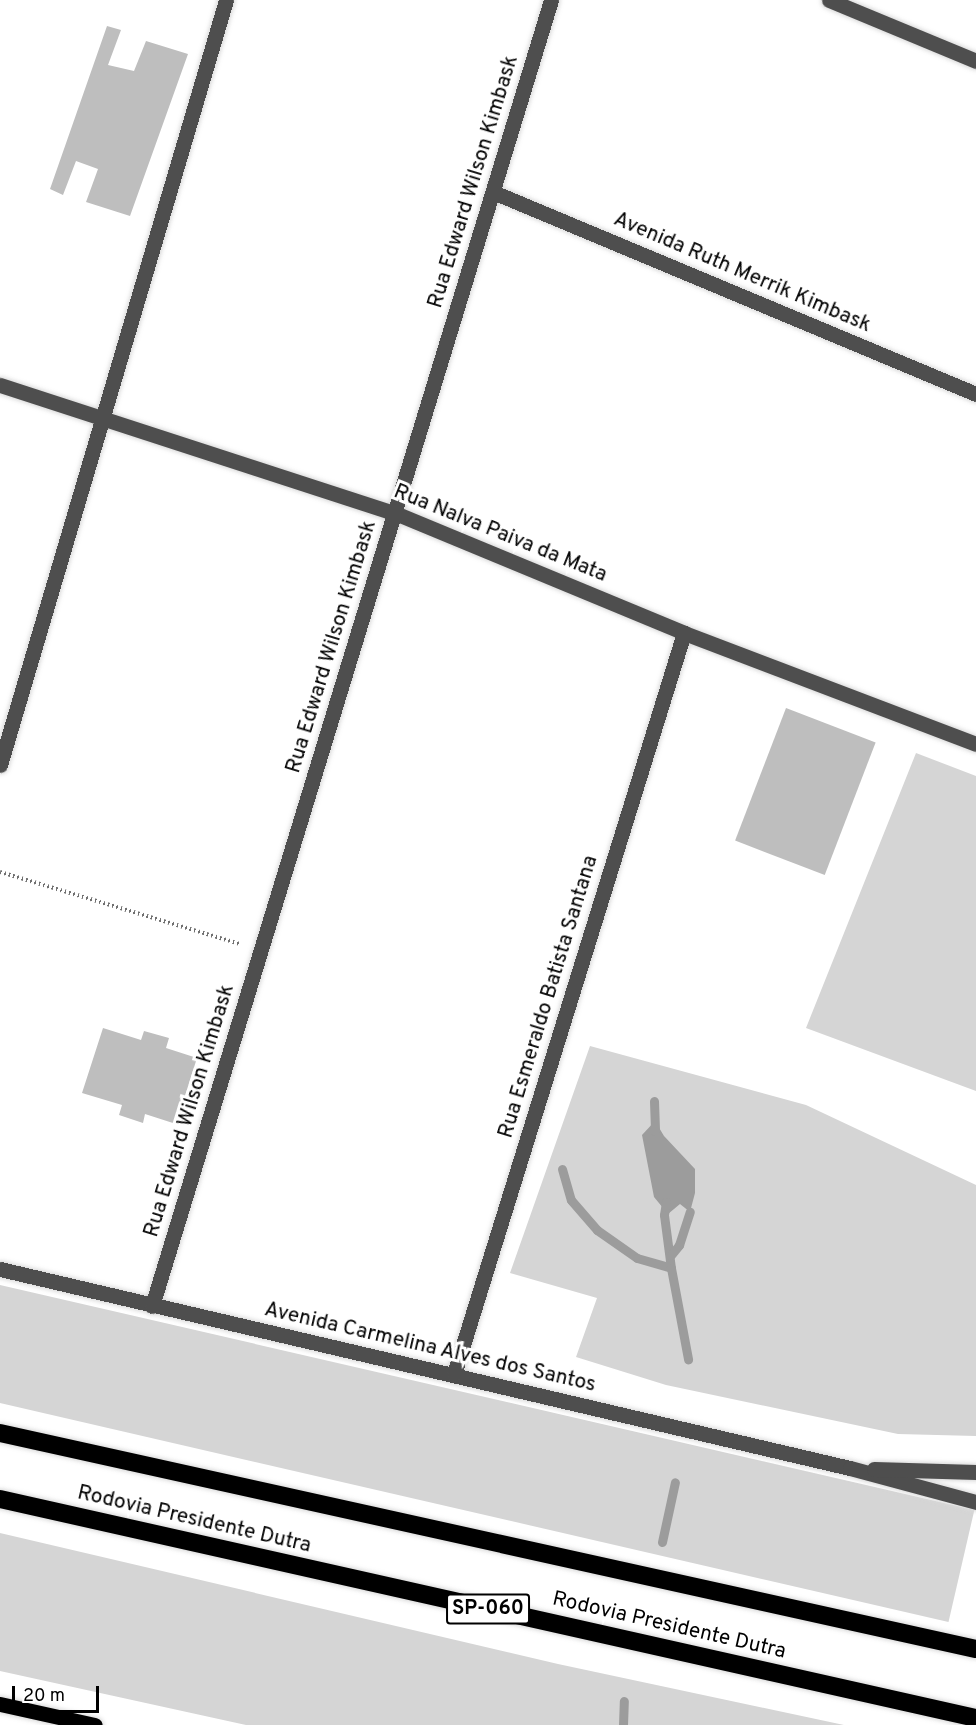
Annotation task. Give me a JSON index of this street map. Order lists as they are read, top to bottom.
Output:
{
  "streets": {
    "highway": ["Rodovia Presidente Dutra", "SP-060"],
    "street": [
      "Rua Edward Wilson Kimbask",
      "Avenida Ruth Merrik Kimbask",
      "Rua Nalva Paiva da Mata",
      "Rua Esmeraldo Batista Santana",
      "Avenida Carmelina Alves dos Santos"
    ]
  },
  "crossings": [
    ["Rua Edward Wilson Kimbask", "Avenida Ruth Merrik Kimbask"],
    ["Rua Edward Wilson Kimbask", "Rua Nalva Paiva da Mata"],
    ["Rua Edward Wilson Kimbask", "Avenida Carmelina Alves dos Santos"],
    ["Rua Nalva Paiva da Mata", "Rua Esmeraldo Batista Santana"],
    ["Rua Esmeraldo Batista Santana", "Avenida Carmelina Alves dos Santos"]
  ],
  "scale_bar": "20 m"
}
